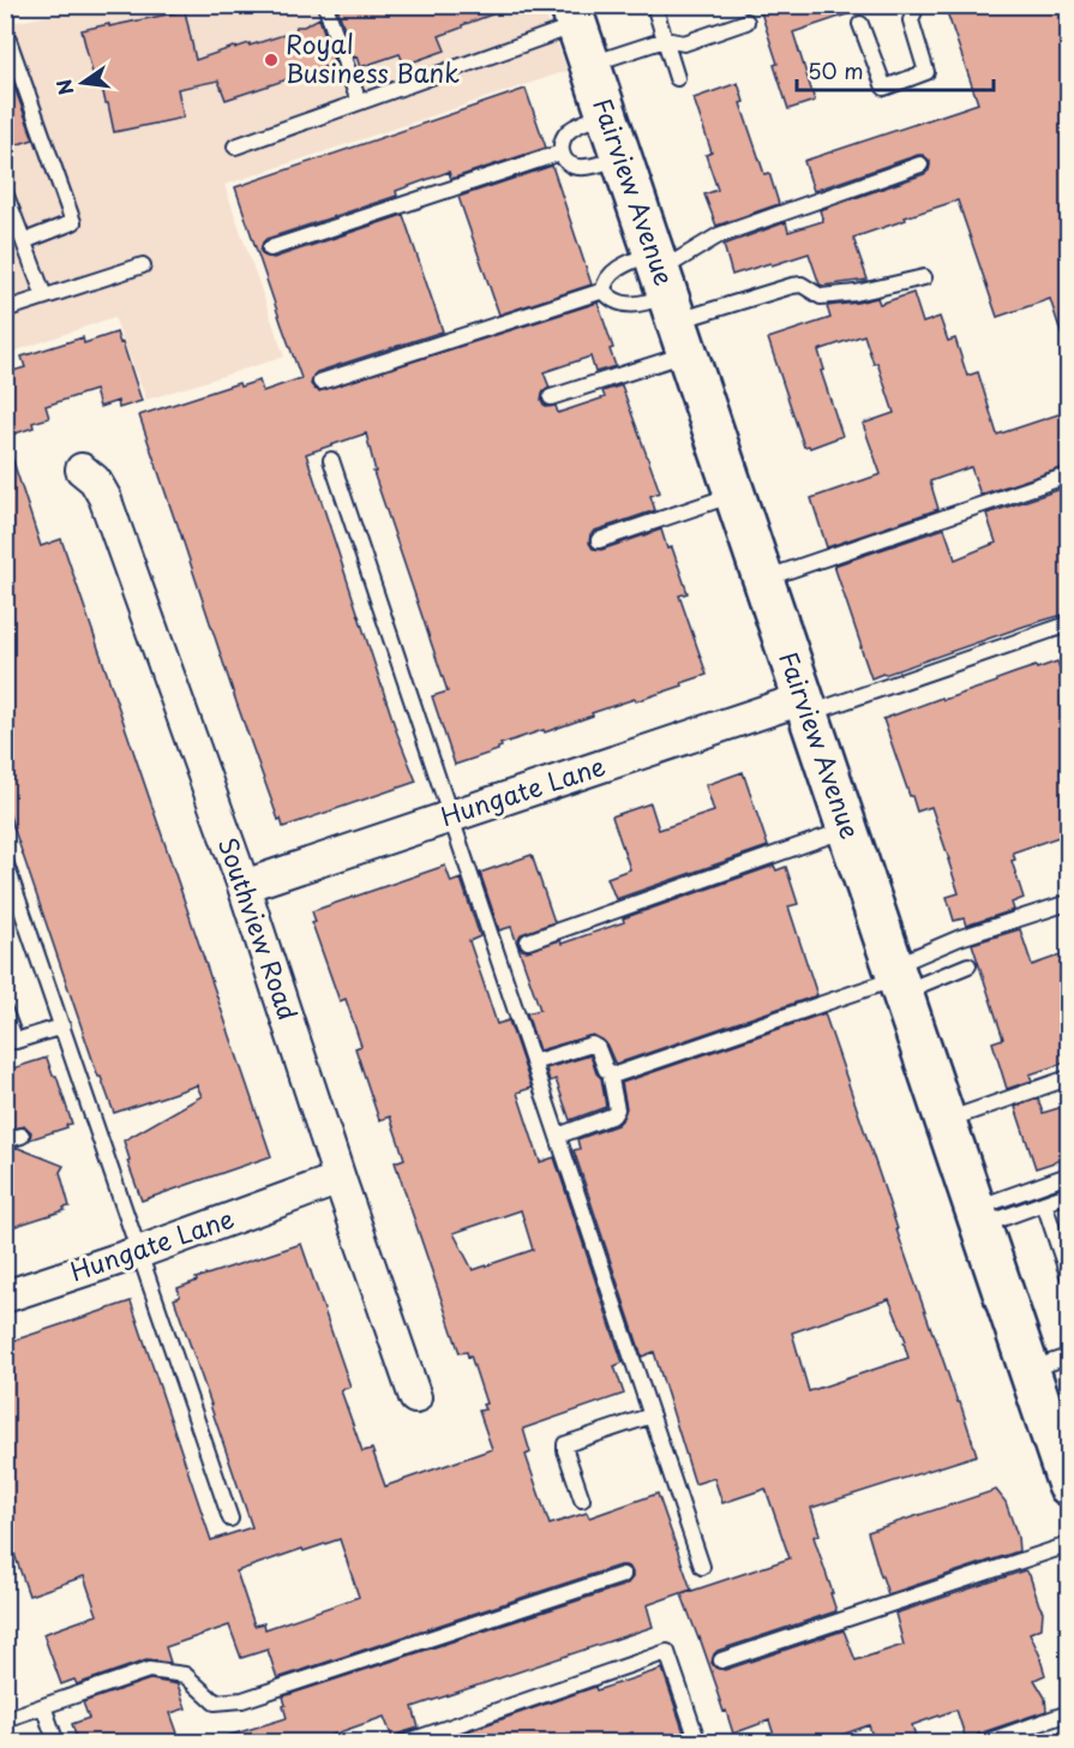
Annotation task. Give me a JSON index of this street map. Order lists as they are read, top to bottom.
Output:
{
  "streets": {
    "street": ["Fairview Avenue", "Hungate Lane", "Southview Road"]
  },
  "crossings": [
    ["Fairview Avenue", "Hungate Lane"],
    ["Hungate Lane", "Southview Road"]
  ],
  "places": ["Royal Business Bank"],
  "scale_bar": "50 m",
  "north": "left"
}
